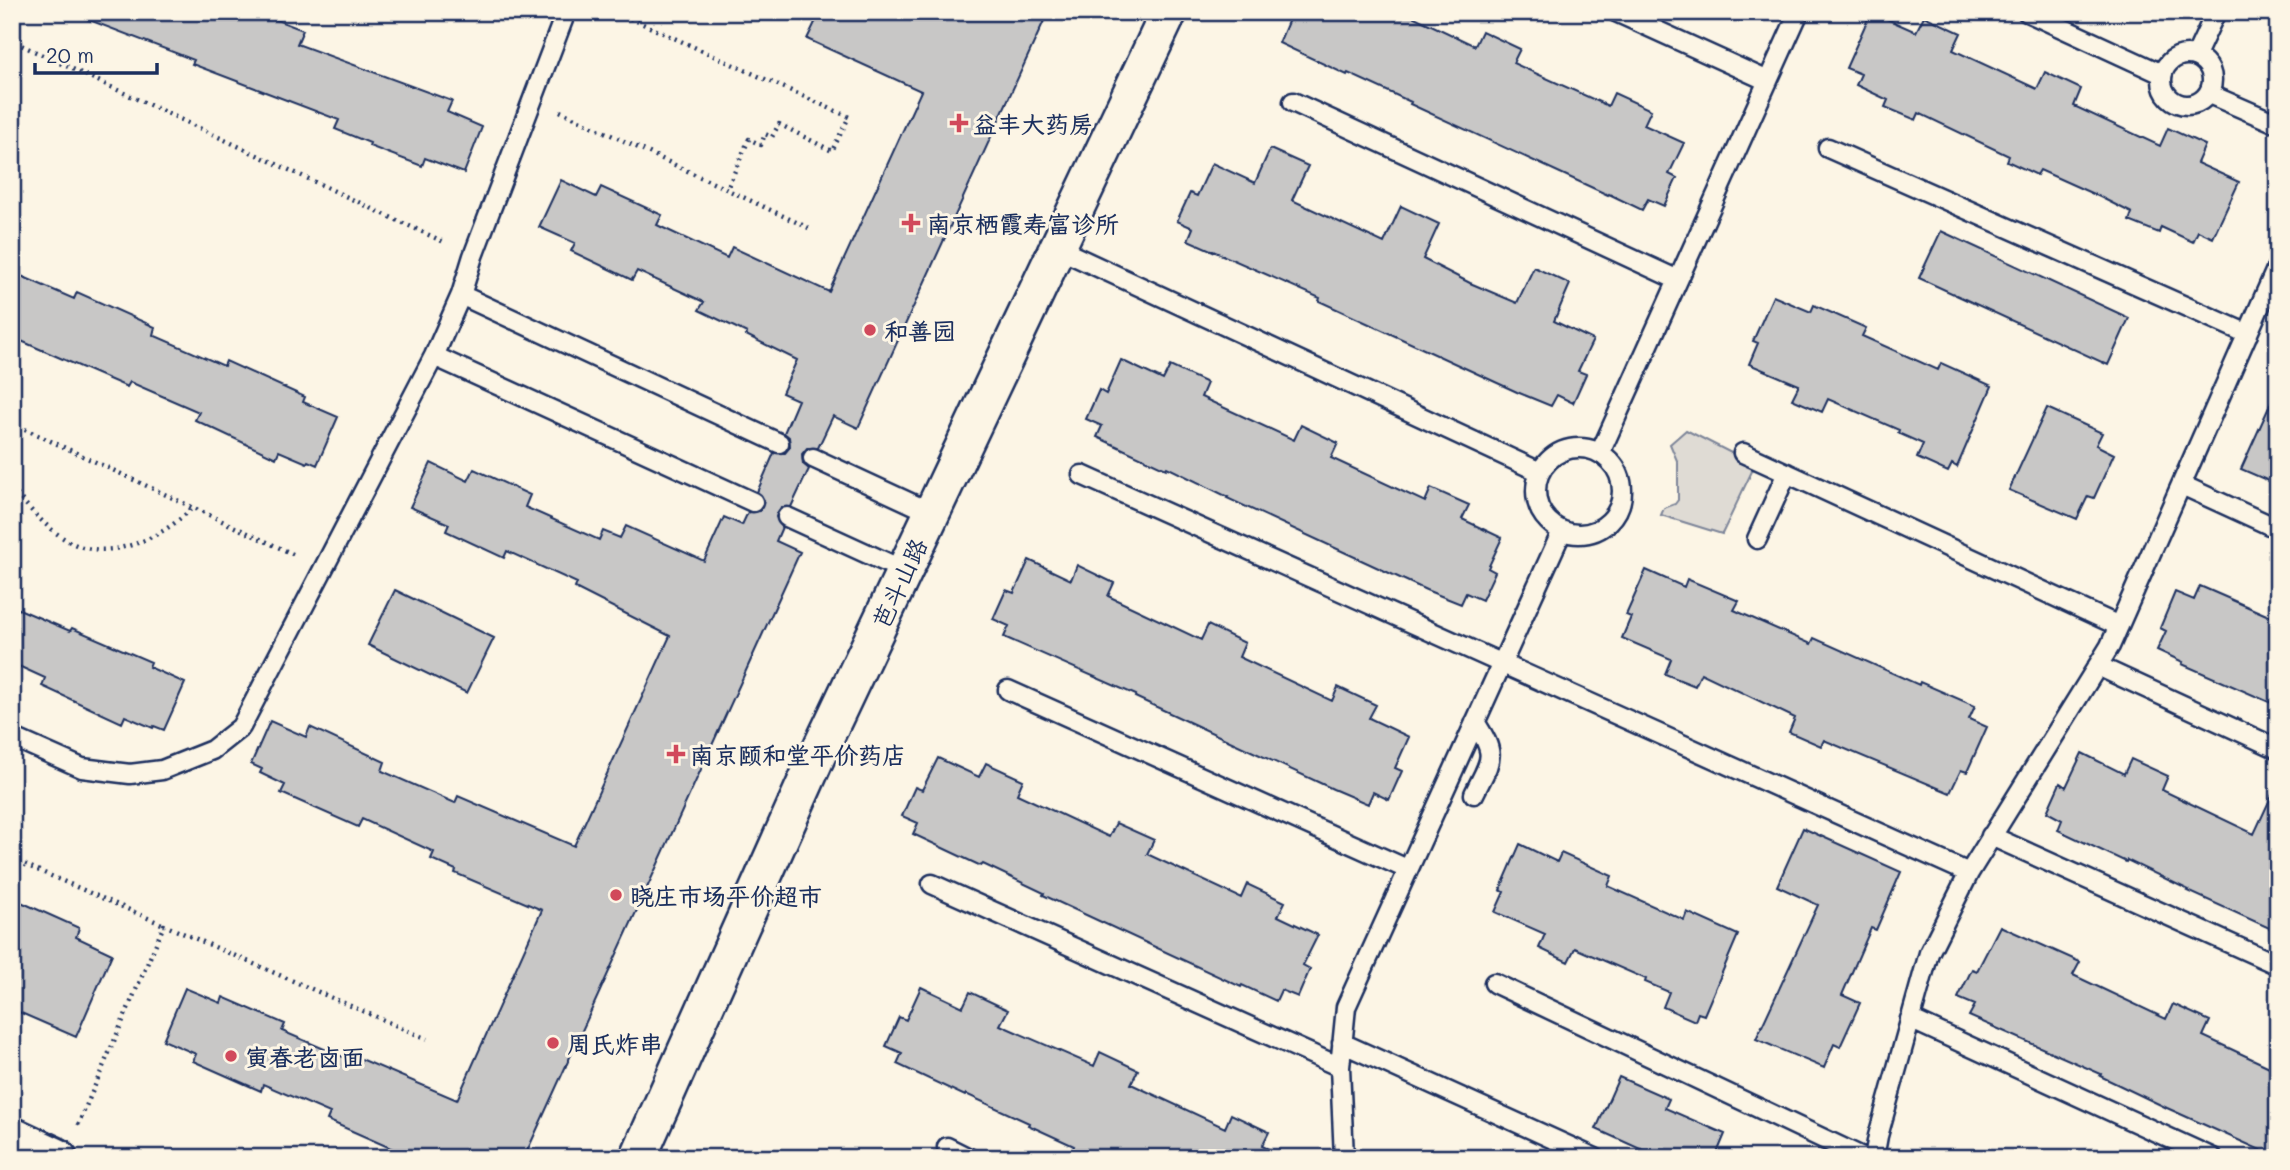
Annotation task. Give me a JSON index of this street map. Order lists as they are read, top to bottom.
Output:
{
  "streets": {
    "street": ["芭斗山路"]
  },
  "places": {
    "health": ["益丰大药房", "南京栖霞寿富诊所", "南京颐和堂平价药店"],
    "other": [
      "和善园",
      "晓庄市场平价超市",
      "周氏炸串",
      "寅春老卤面"
    ]
  },
  "scale_bar": "20 m"
}
